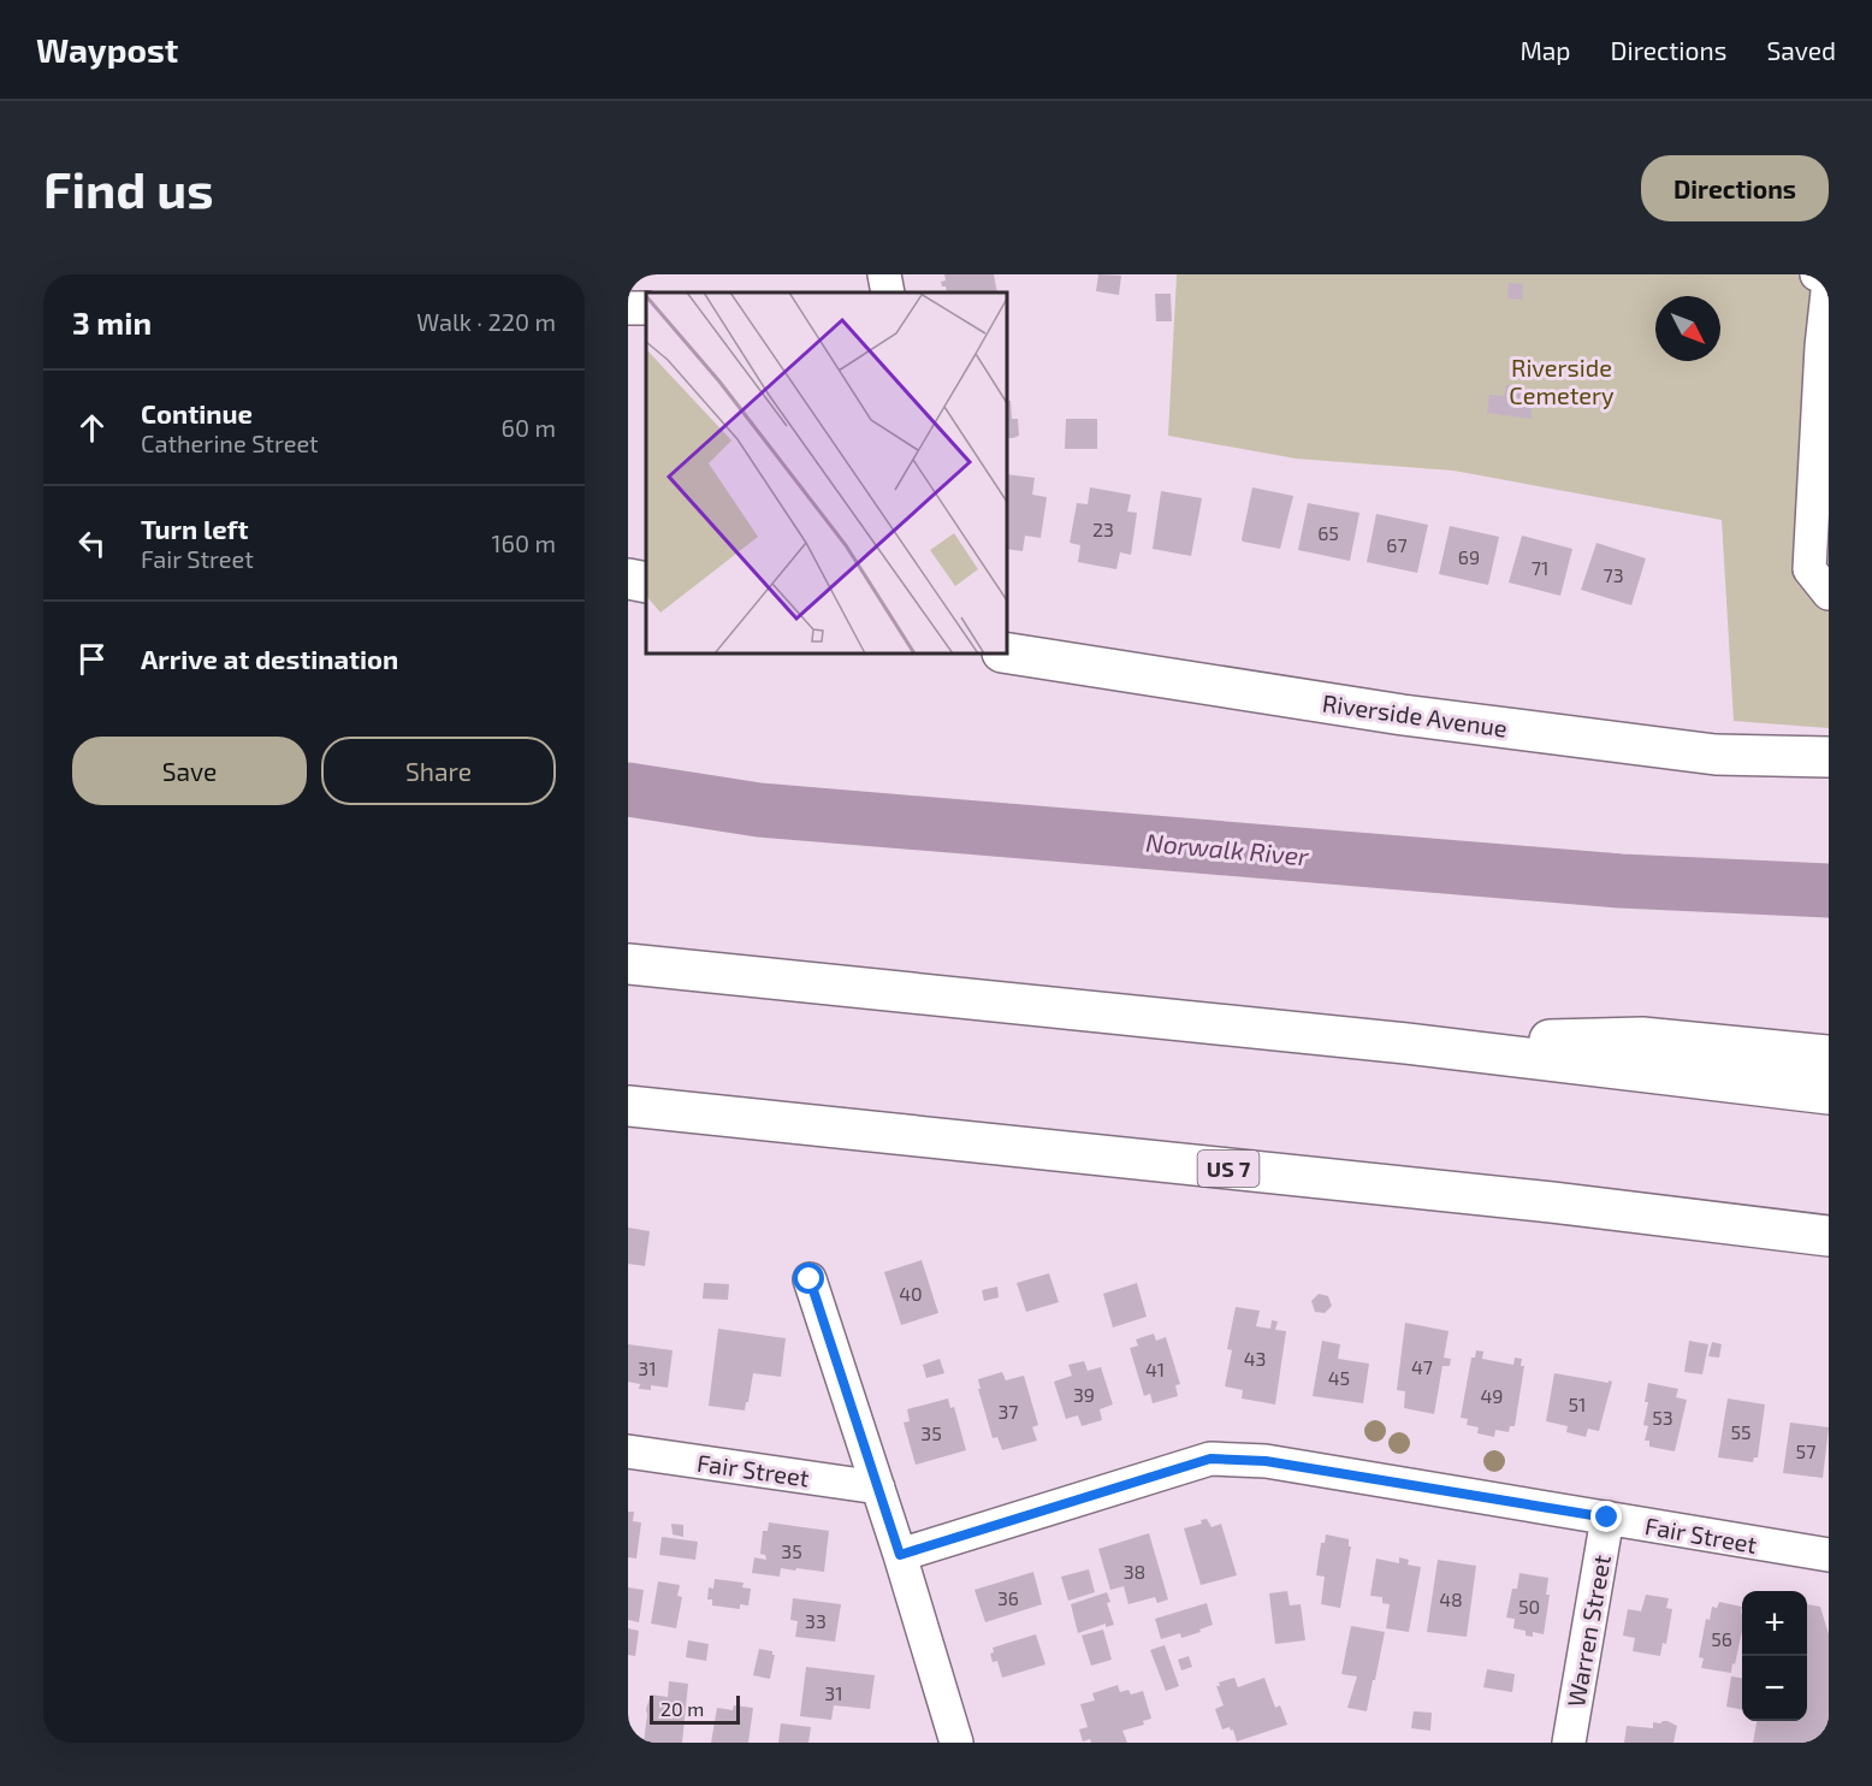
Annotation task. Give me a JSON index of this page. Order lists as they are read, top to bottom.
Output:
{
  "streets": {
    "main road": ["Riverside Avenue", "US 7"],
    "street": ["Fair Street", "Warren Street"]
  },
  "crossings": [
    ["Fair Street", "Warren Street"]
  ],
  "water": ["Norwalk River"],
  "parks": ["Riverside Cemetery"],
  "house_numbers": [
    "23",
    "65",
    "67",
    "69",
    "71",
    "73",
    "40",
    "43",
    "47",
    "31",
    "41",
    "45",
    "39",
    "49",
    "51",
    "37",
    "53",
    "55",
    "35",
    "57",
    "35",
    "38",
    "36",
    "48",
    "50",
    "33",
    "56",
    "31"
  ],
  "scale_bar": "20 m",
  "north": "bottom right",
  "page": {
    "header": "Waypost",
    "nav": ["Map", "Directions", "Saved"],
    "buttons": [
      "Directions",
      ["Save", "Share"]
    ],
    "title": "Find us",
    "heading": ["3 min", "Walk · 220 m"],
    "list": [
      ["Continue", "Catherine Street", "60 m"],
      ["Turn left", "Fair Street", "160 m"],
      "Arrive at destination"
    ],
    "map_buttons": ["+", "−"],
    "scale": "20 m"
  }
}
